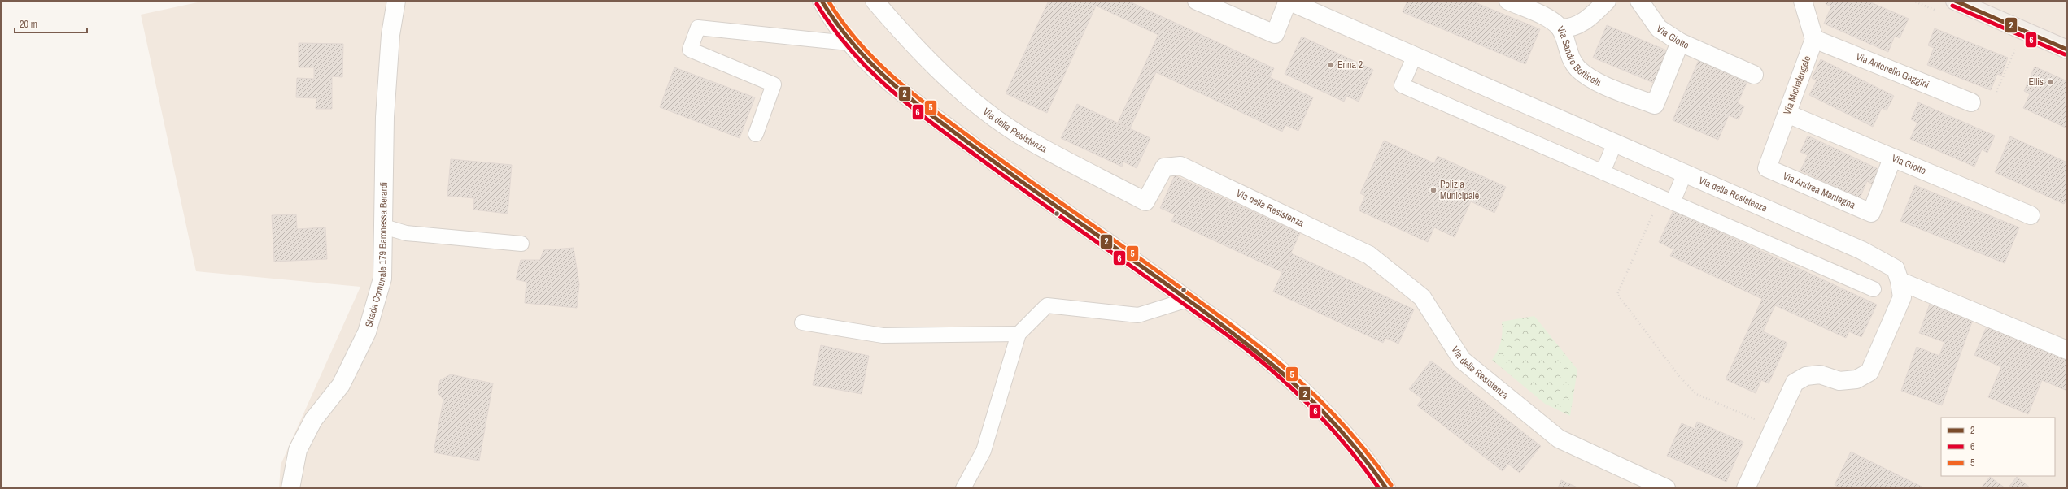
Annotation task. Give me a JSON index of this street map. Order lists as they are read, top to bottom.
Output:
{
  "streets": {
    "street": [
      "Via Giotto",
      "Via Sandro Botticelli",
      "Via Antonello Gaggini",
      "Via Michelangelo",
      "Via della Resistenza",
      "Via Andrea Mantegna",
      "Strada Comunale 179 Baronessa Berardi"
    ]
  },
  "crossings": [
    ["Via Giotto", "Via Sandro Botticelli"],
    ["Via Giotto", "Via Michelangelo"],
    ["Via Giotto", "Via Andrea Mantegna"],
    ["Via Antonello Gaggini", "Via Michelangelo"],
    ["Via Michelangelo", "Via Andrea Mantegna"]
  ],
  "places": ["Enna 2", "Ellis", "Polizia Municipale"],
  "lines": ["transit line 2", "transit line 5", "transit line 6"],
  "legend": ["2", "6", "5"],
  "scale_bar": "20 m"
}
